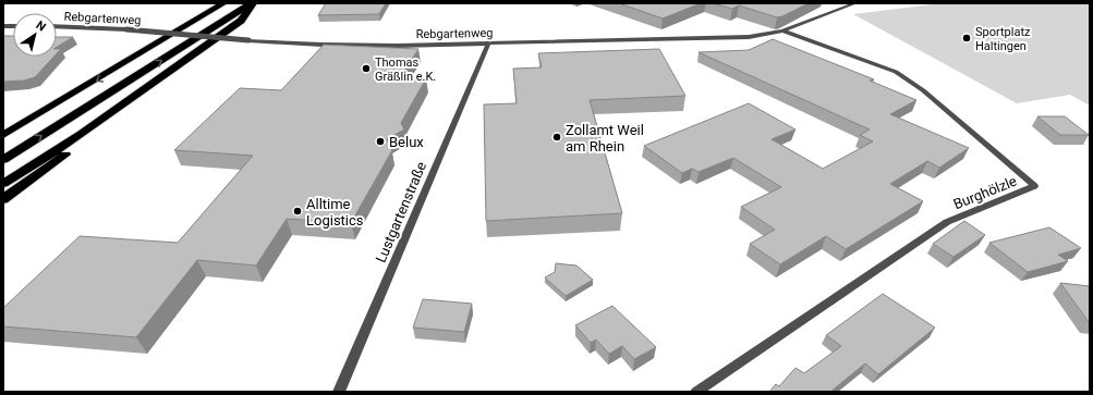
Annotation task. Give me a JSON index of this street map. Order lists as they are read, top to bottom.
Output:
{
  "streets": {
    "street": ["Rebgartenweg", "Burghölzle", "Lustgartenstraße"]
  },
  "crossings": [
    ["Rebgartenweg", "Burghölzle"],
    ["Rebgartenweg", "Lustgartenstraße"]
  ],
  "places": [
    "Sportplatz Haltingen",
    "Thomas Gräßlin e.K.",
    "Zollamt Weil am Rhein",
    "Belux",
    "Alltime Logistics"
  ],
  "north": "top right"
}
